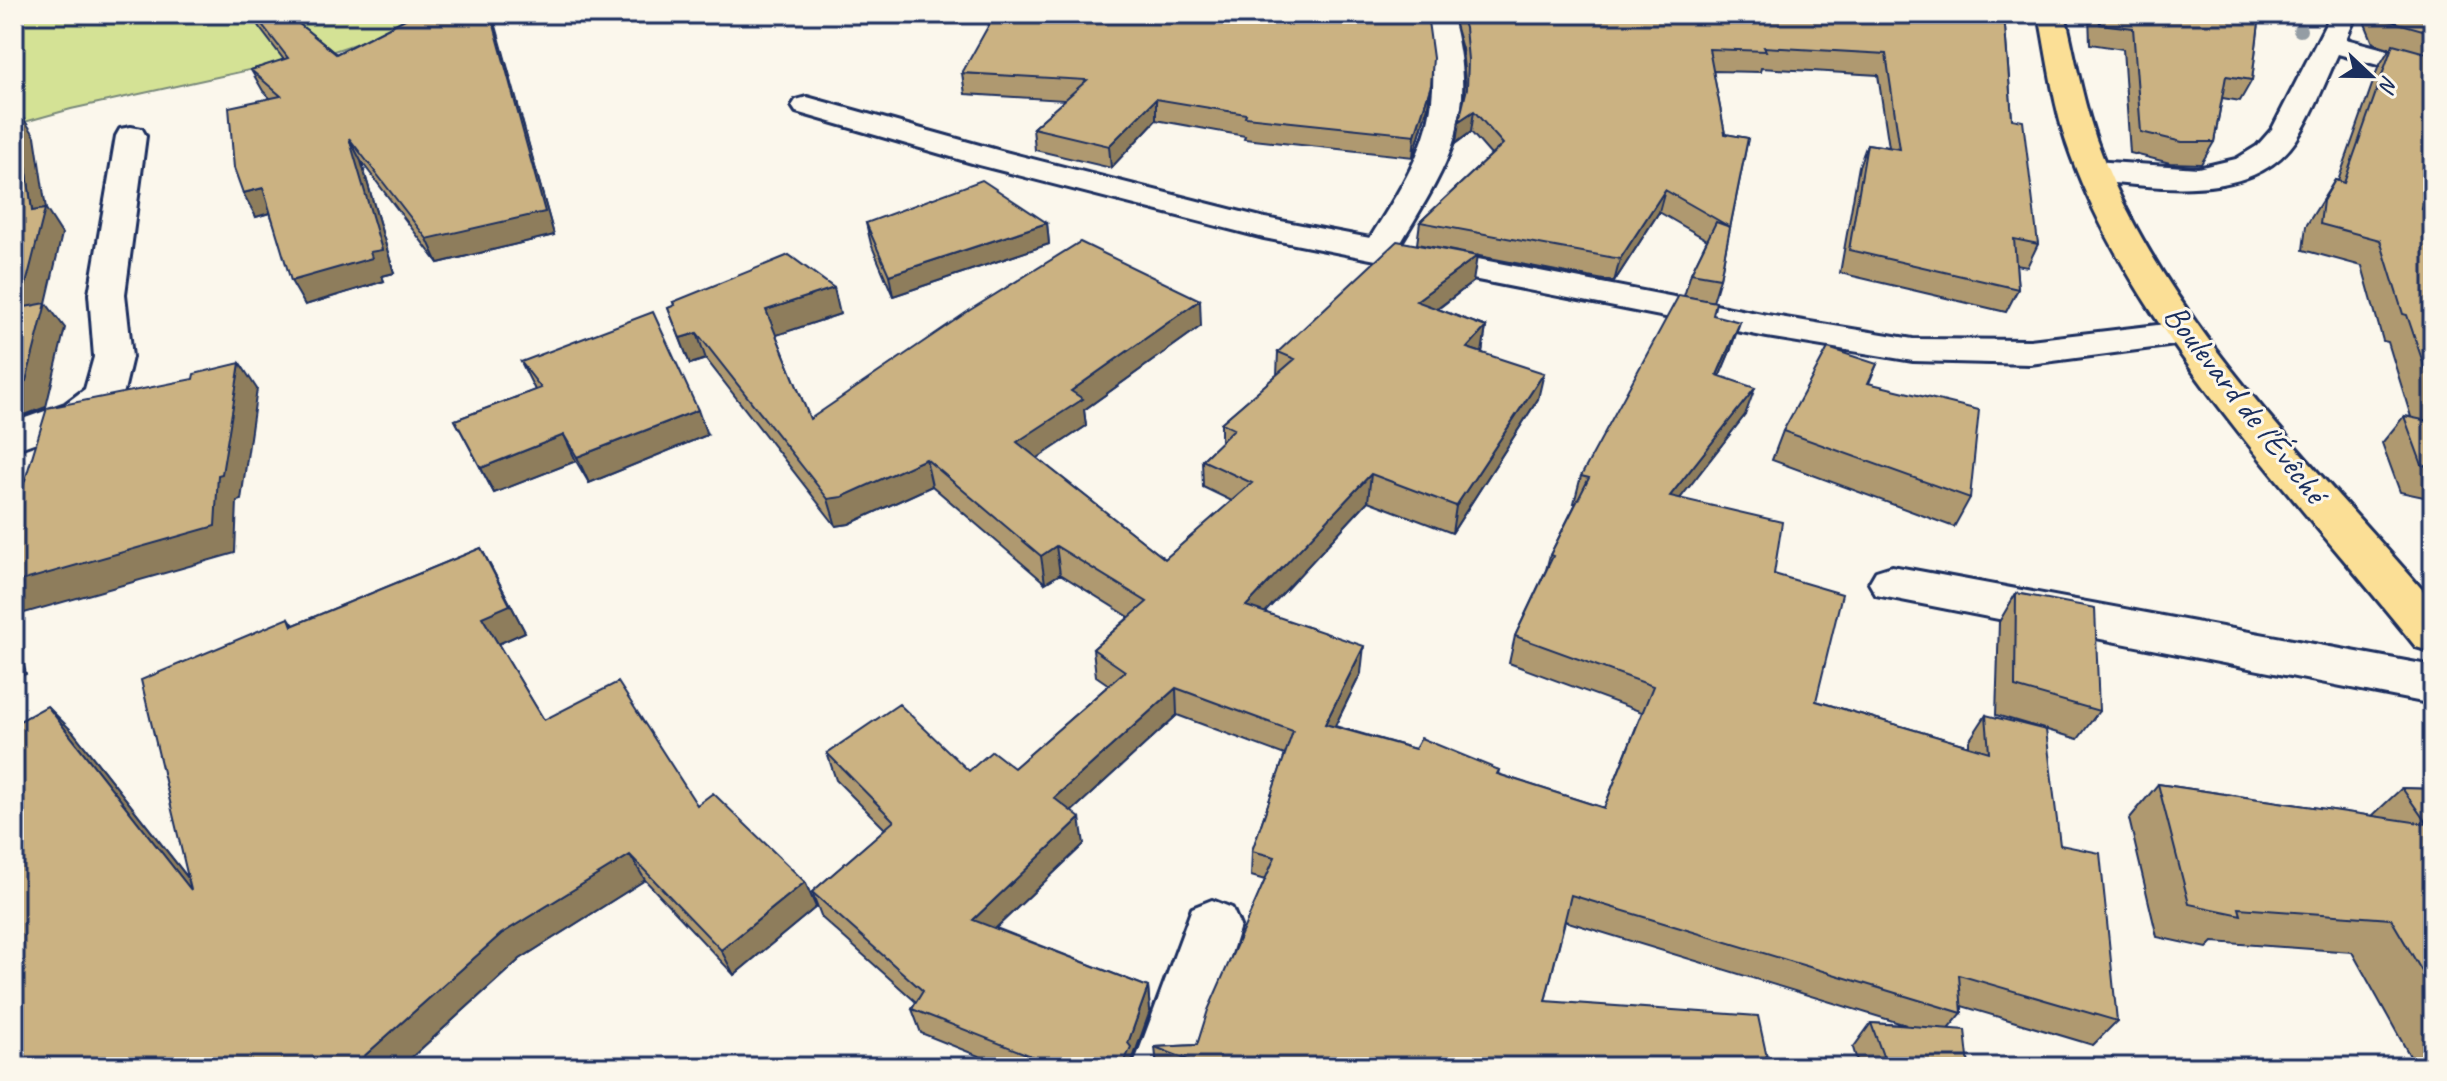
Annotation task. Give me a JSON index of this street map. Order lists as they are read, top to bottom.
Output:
{
  "streets": {
    "main road": ["Boulevard de l'Évêché"]
  },
  "north": "right"
}
